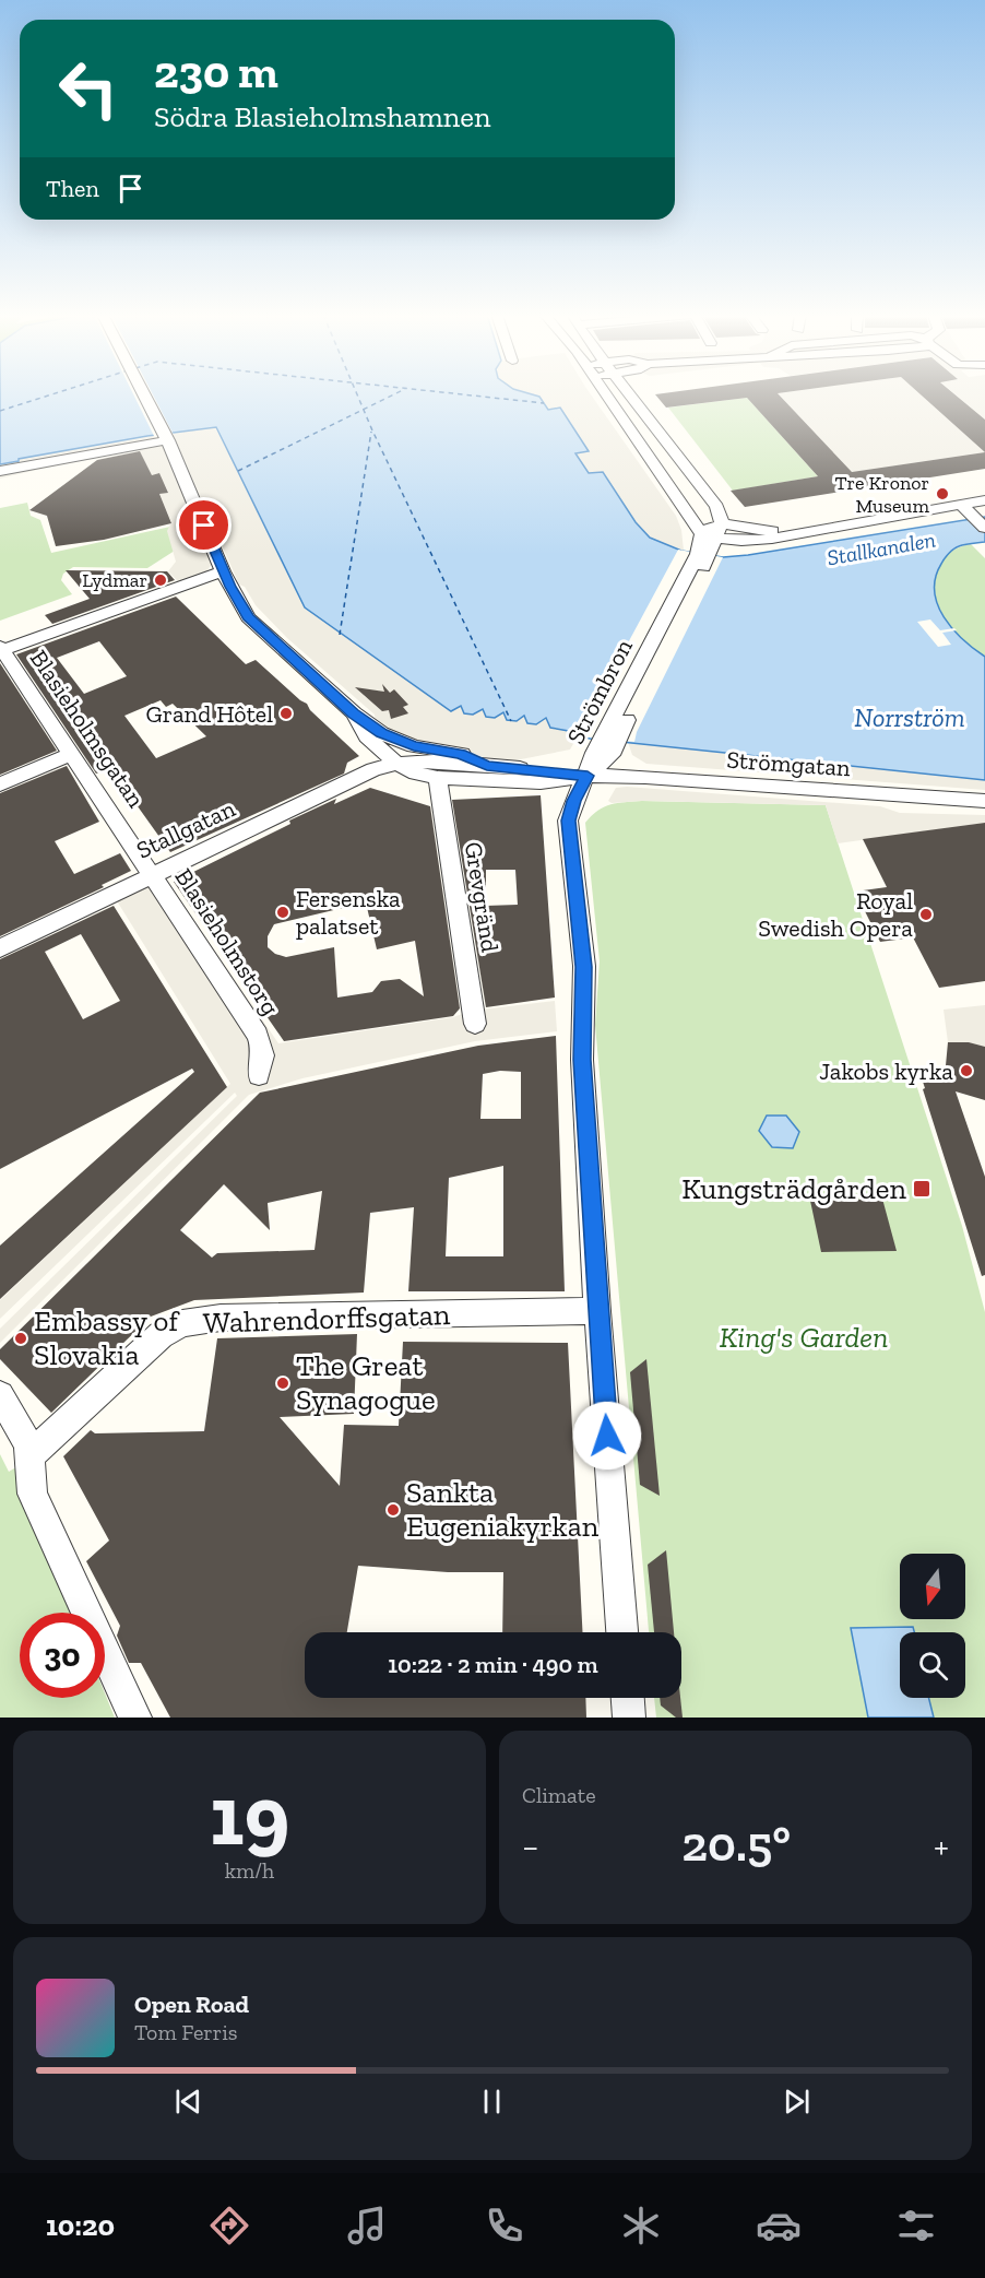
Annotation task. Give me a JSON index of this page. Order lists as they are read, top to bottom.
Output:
{
  "streets": {
    "street": [
      "Strömbron",
      "Blasieholmsgatan",
      "Strömgatan",
      "Stallgatan",
      "Grevgränd",
      "Blasieholmstorg",
      "Wahrendorffsgatan"
    ]
  },
  "crossings": [
    ["Strömbron", "Strömgatan"],
    ["Blasieholmsgatan", "Stallgatan"],
    ["Blasieholmsgatan", "Blasieholmstorg"],
    ["Stallgatan", "Blasieholmstorg"]
  ],
  "water": ["Stallkanalen", "Norrström"],
  "parks": ["King's Garden"],
  "places": {
    "other": [
      "Tre Kronor Museum",
      "Lydmar",
      "Grand Hôtel",
      "Fersenska palatset",
      "Royal Swedish Opera",
      "Jakobs kyrka",
      "Embassy of Slovakia",
      "The Great Synagogue",
      "Sankta Eugeniakyrkan"
    ],
    "transit": ["Kungsträdgården"]
  },
  "north": "bottom",
  "page": {
    "turn": ["230 m", "Södra Blasieholmshamnen"],
    "then": "Then",
    "limit": "30",
    "trip": "10:22 · 2 min · 490 m",
    "tile": [
      ["19", "km/h"],
      "Climate"
    ],
    "heat": ["−", "20.5°", "+"],
    "song": ["Open Road", "Tom Ferris"],
    "tabs": "10:20"
  }
}
